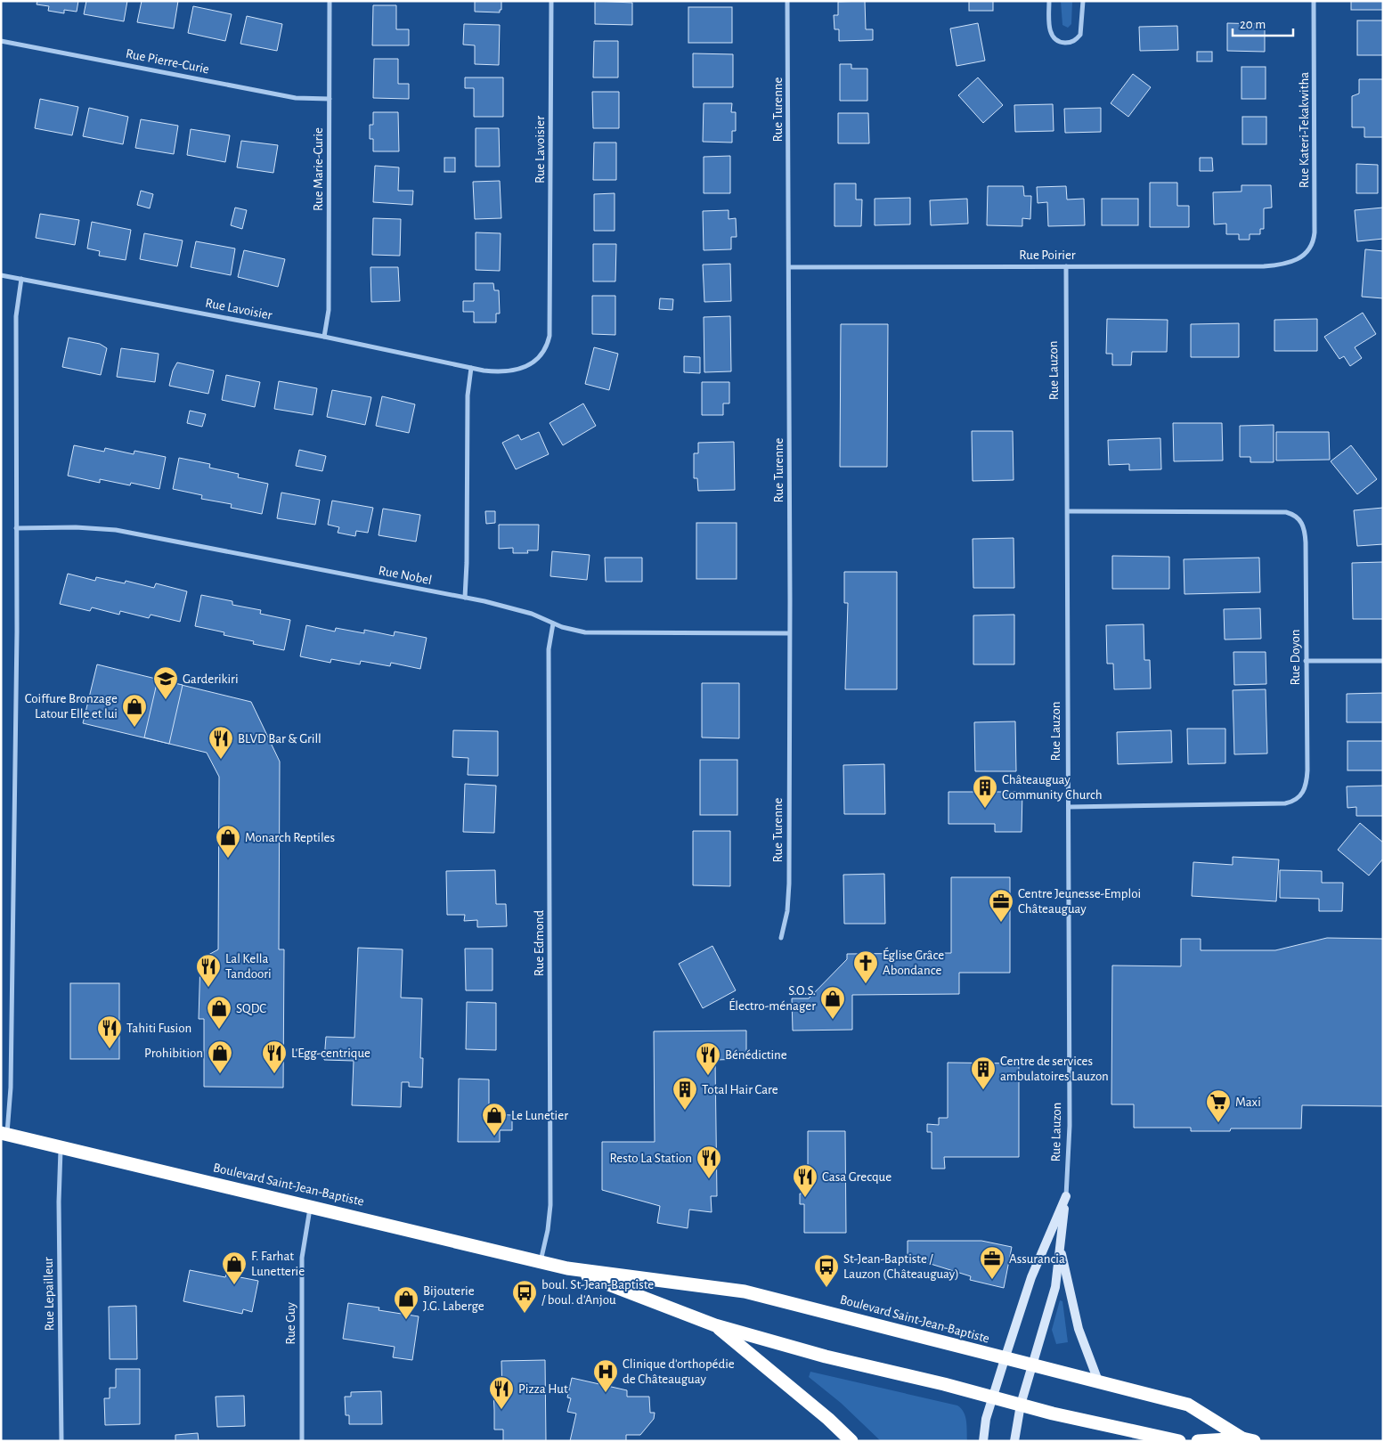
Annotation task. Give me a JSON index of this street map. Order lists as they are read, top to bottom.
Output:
{
  "streets": {
    "highway": ["Boulevard Saint-Jean-Baptiste"],
    "street": [
      "Rue Pierre-Curie",
      "Rue Turenne",
      "Rue Kateri-Tekakwitha",
      "Rue Lavoisier",
      "Rue Marie-Curie",
      "Rue Poirier",
      "Rue Lauzon",
      "Rue Nobel",
      "Rue Doyon",
      "Rue Edmond",
      "Rue Lepailleur",
      "Rue Guy"
    ]
  },
  "crossings": [
    ["Rue Pierre-Curie", "Rue Marie-Curie"],
    ["Rue Turenne", "Rue Poirier"],
    ["Rue Turenne", "Rue Nobel"],
    ["Rue Kateri-Tekakwitha", "Rue Poirier"],
    ["Rue Lavoisier", "Rue Marie-Curie"],
    ["Rue Poirier", "Rue Lauzon"],
    ["Rue Lauzon", "Rue Doyon"],
    ["Rue Lauzon", "Boulevard Saint-Jean-Baptiste"],
    ["Rue Nobel", "Rue Edmond"],
    ["Rue Edmond", "Boulevard Saint-Jean-Baptiste"],
    ["Boulevard Saint-Jean-Baptiste", "Rue Lepailleur"],
    ["Boulevard Saint-Jean-Baptiste", "Rue Guy"]
  ],
  "places": {
    "school or university": ["Garderikiri"],
    "shop": [
      "Coiffure Bronzage Latour Elle et lui",
      "Monarch Reptiles",
      "S.O.S. Électro-ménager",
      "SQDC",
      "Prohibition",
      "Le Lunetier",
      "F. Farhat Lunetterie",
      "Bijouterie J.G. Laberge"
    ],
    "restaurant": [
      "BLVD Bar & Grill",
      "Lal Kella Tandoori",
      "Tahiti Fusion",
      "L'Egg-centrique",
      "Bénédictine",
      "Resto La Station",
      "Casa Grecque",
      "Pizza Hut"
    ],
    "building": ["Châteauguay Community Church", "Centre de services ambulatoires Lauzon", "Total Hair Care"],
    "office": ["Centre Jeunesse-Emploi Châteauguay", "Assurancia"],
    "church": ["Église Grâce Abondance"],
    "supermarket": ["Maxi"],
    "bus stop": ["St-Jean-Baptiste / Lauzon (Châteauguay)", "boul. St-Jean-Baptiste / boul. d'Anjou"],
    "hospital": ["Clinique d'orthopédie de Châteauguay"]
  },
  "scale_bar": "20 m"
}
